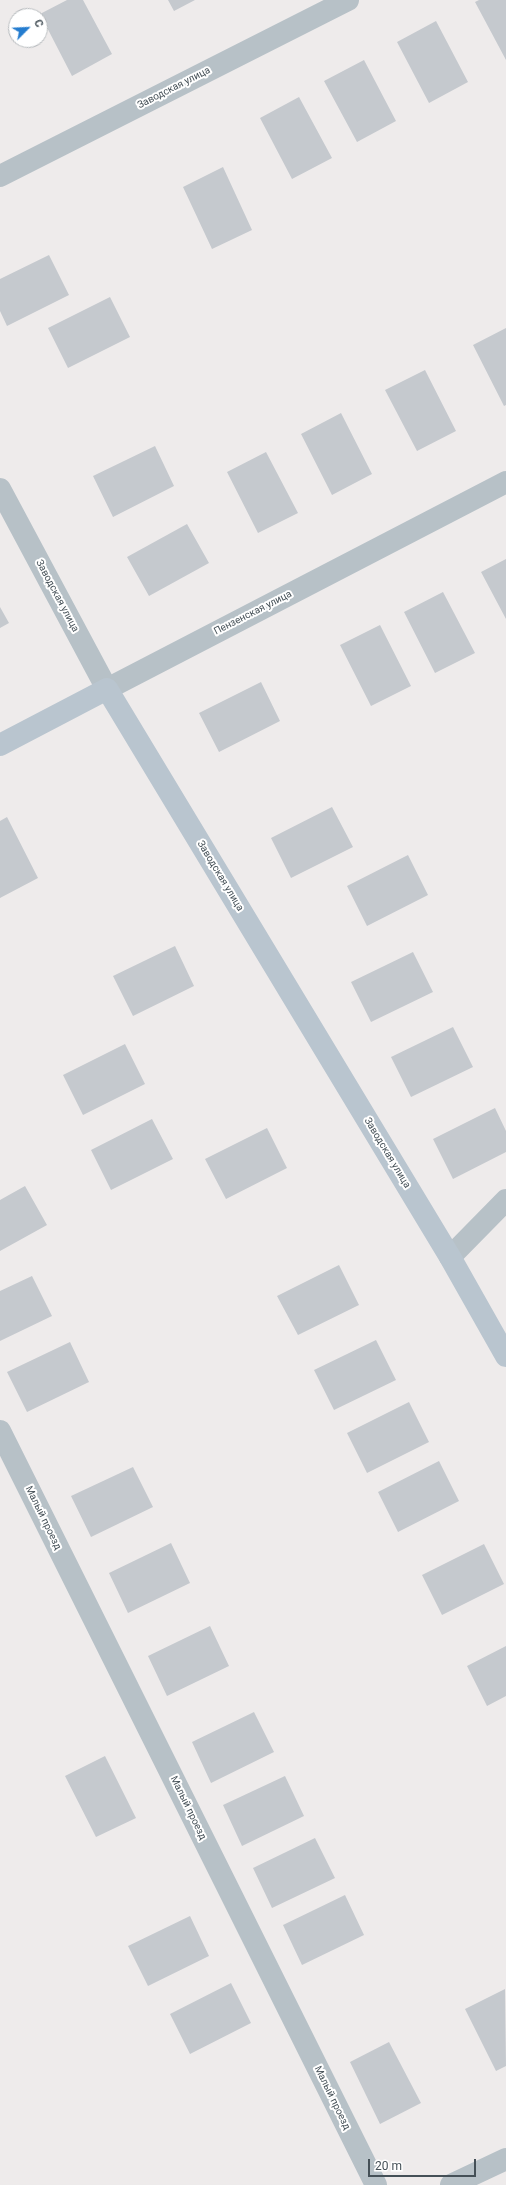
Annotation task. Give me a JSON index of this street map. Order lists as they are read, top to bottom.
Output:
{
  "streets": {
    "street": ["Заводская улица", "Пензенская улица", "Малый проезд"]
  },
  "crossings": [
    ["Заводская улица", "Пензенская улица"]
  ],
  "scale_bar": "20 m",
  "north": "top right"
}
